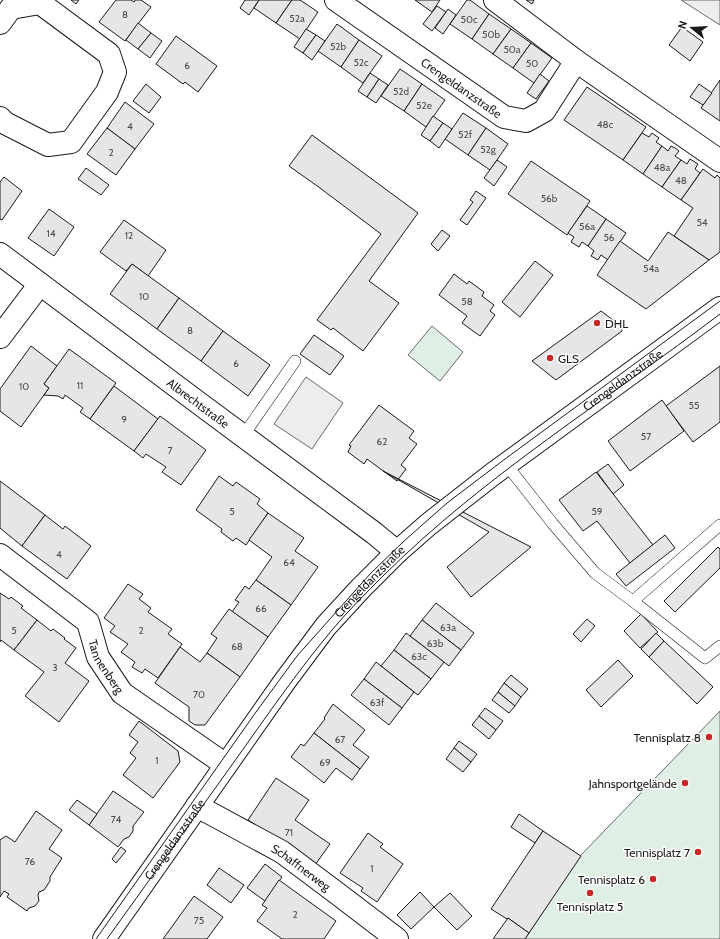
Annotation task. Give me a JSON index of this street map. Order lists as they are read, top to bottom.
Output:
{
  "streets": {
    "street": [
      "Crengeldanzstraße",
      "Albrechtstraße",
      "Tannenberg",
      "Schaffnerweg"
    ]
  },
  "crossings": [
    ["Crengeldanzstraße", "Albrechtstraße"],
    ["Crengeldanzstraße", "Tannenberg"],
    ["Crengeldanzstraße", "Schaffnerweg"]
  ],
  "places": [
    "DHL",
    "GLS",
    "Tennisplatz 8",
    "Jahnsportgelände",
    "Tennisplatz 7",
    "Tennisplatz 6",
    "Tennisplatz 5"
  ],
  "house_numbers": [
    "8",
    "52a",
    "50c",
    "50b",
    "52b",
    "50a",
    "52c",
    "50",
    "6",
    "52d",
    "52e",
    "48c",
    "4",
    "52f",
    "52g",
    "2",
    "48a",
    "48",
    "56b",
    "54",
    "56a",
    "14",
    "12",
    "56",
    "54a",
    "10",
    "58",
    "8",
    "6",
    "11",
    "10",
    "55",
    "9",
    "57",
    "62",
    "7",
    "5",
    "59",
    "4",
    "64",
    "66",
    "63a",
    "5",
    "2",
    "63b",
    "68",
    "63c",
    "3",
    "70",
    "63f",
    "67",
    "1",
    "69",
    "74",
    "71",
    "76",
    "1",
    "2",
    "75"
  ],
  "north": "left"
}
